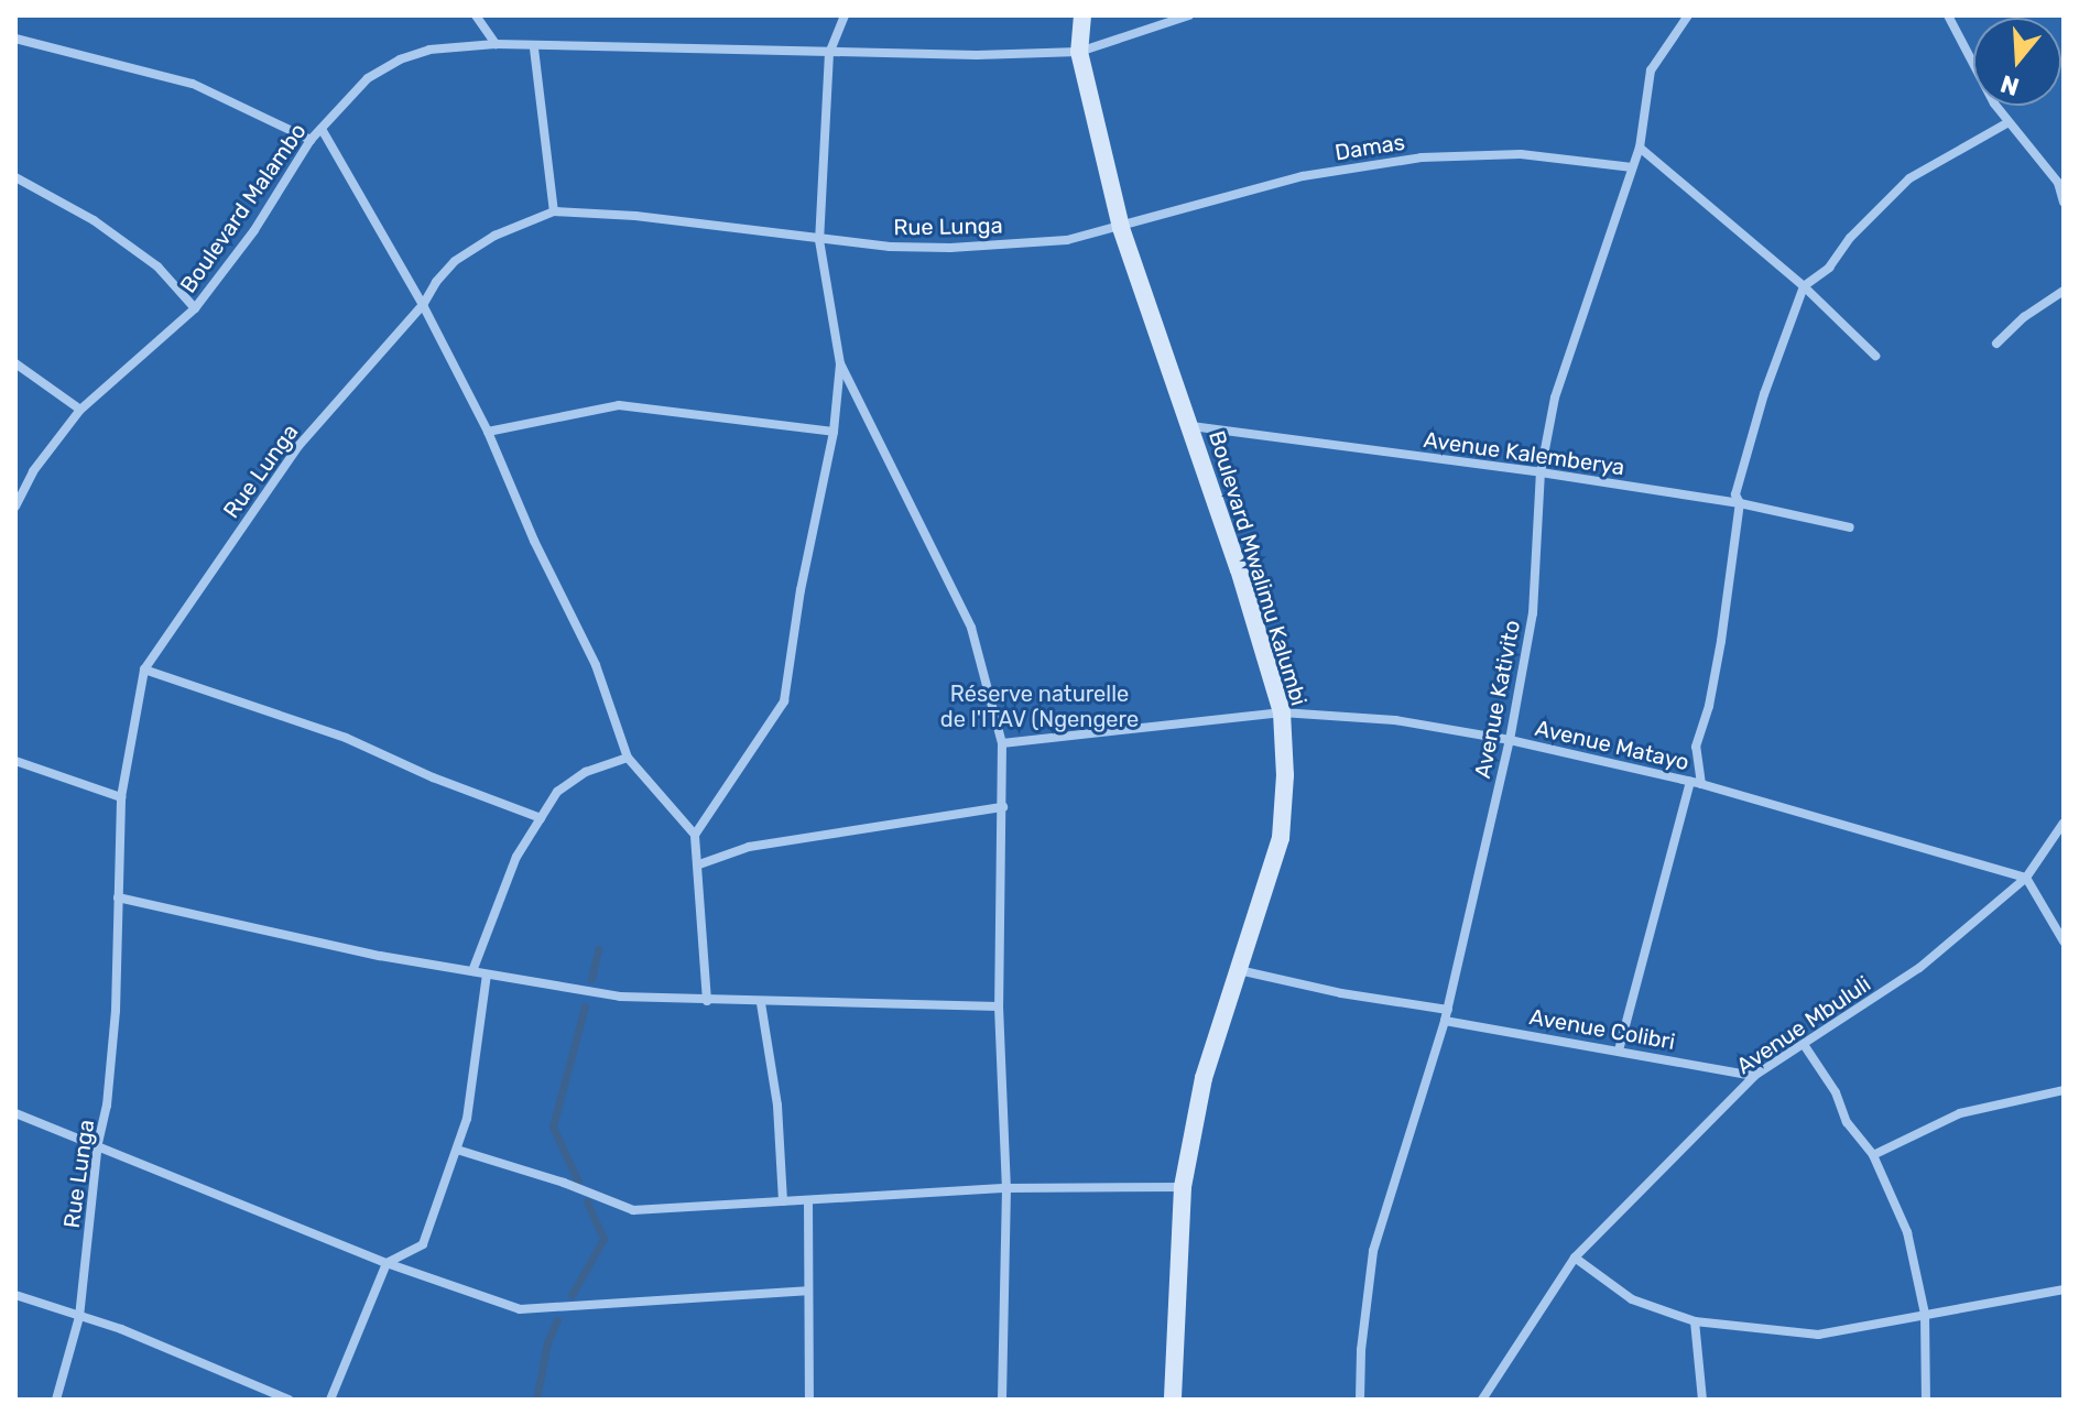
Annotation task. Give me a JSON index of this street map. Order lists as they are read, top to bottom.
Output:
{
  "streets": {
    "street": [
      "Damas",
      "Boulevard Malambo",
      "Rue Lunga",
      "Avenue Kalemberya",
      "Boulevard Mwalimu Kalumbi",
      "Avenue Kativito",
      "Avenue Matayo",
      "Avenue Mbululi",
      "Avenue Colibri"
    ]
  },
  "crossings": [
    ["Damas", "Rue Lunga"],
    ["Damas", "Boulevard Mwalimu Kalumbi"],
    ["Damas", "Avenue Kativito"],
    ["Boulevard Malambo", "Boulevard Mwalimu Kalumbi"],
    ["Rue Lunga", "Boulevard Mwalimu Kalumbi"],
    ["Avenue Kalemberya", "Boulevard Mwalimu Kalumbi"],
    ["Avenue Kalemberya", "Avenue Kativito"],
    ["Boulevard Mwalimu Kalumbi", "Avenue Matayo"],
    ["Avenue Kativito", "Avenue Matayo"],
    ["Avenue Kativito", "Avenue Colibri"],
    ["Avenue Matayo", "Avenue Mbululi"],
    ["Avenue Mbululi", "Avenue Colibri"]
  ],
  "parks": ["Réserve naturelle de l'ITAV (Ngengere"],
  "north": "bottom"
}
